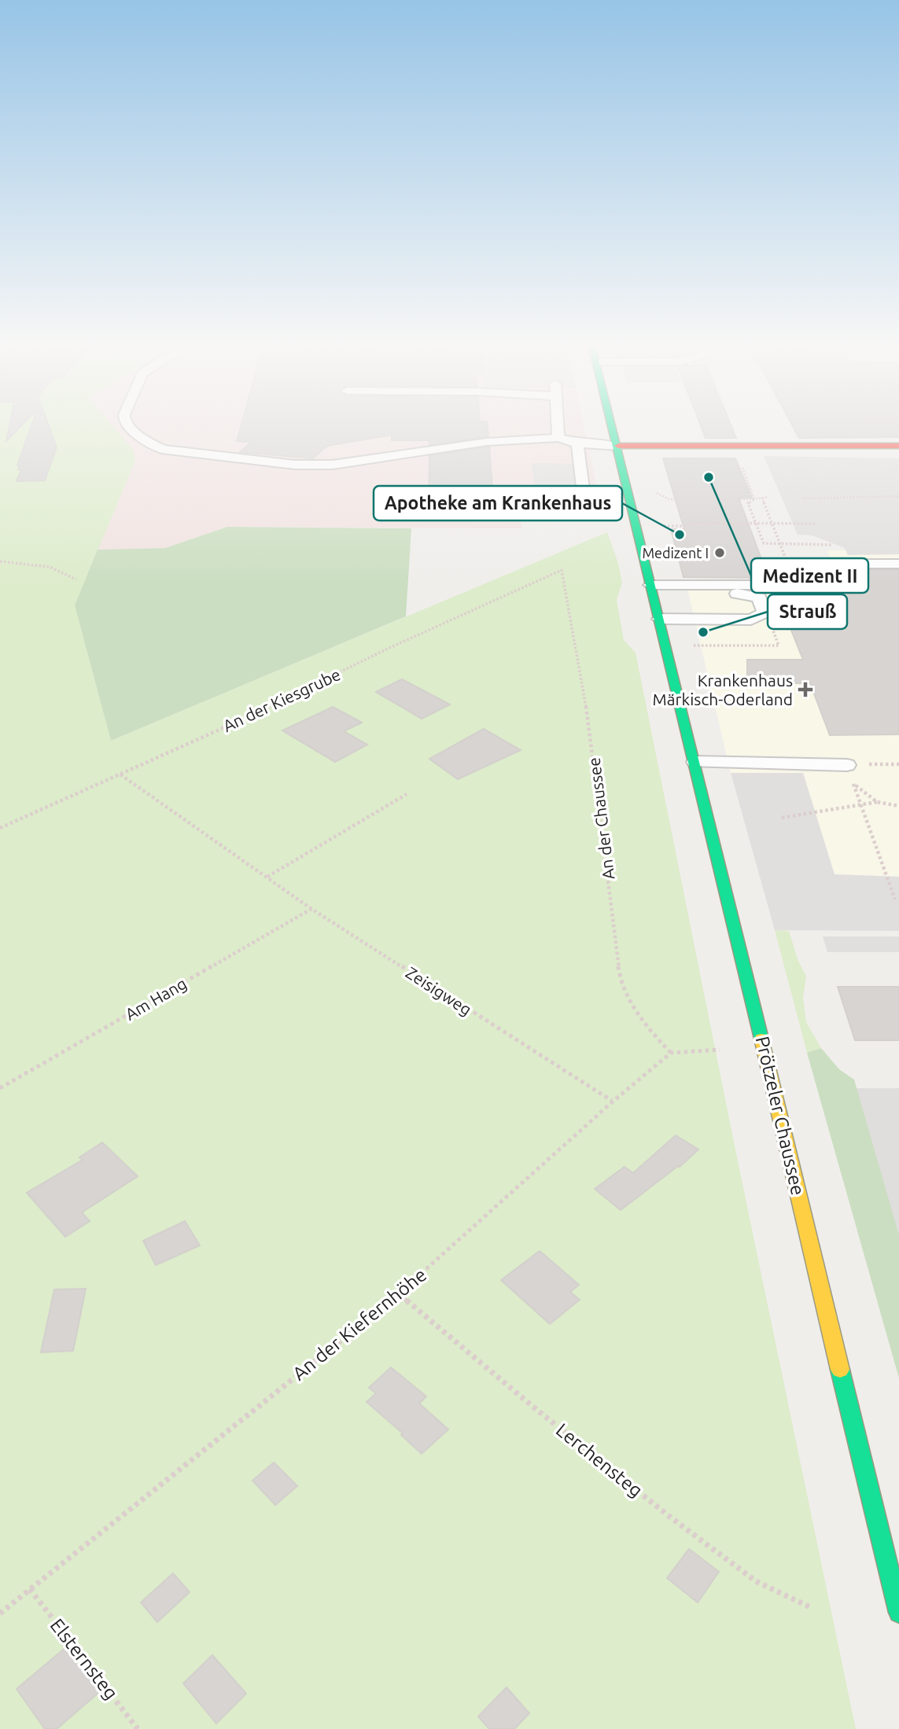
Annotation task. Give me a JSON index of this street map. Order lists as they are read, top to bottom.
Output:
{
  "streets": {
    "main road": ["Prötzeler Chaussee"],
    "path": [
      "An der Kiesgrube",
      "An der Chaussee",
      "Zeisigweg",
      "Am Hang",
      "An der Kiefernhöhe",
      "Lerchensteg",
      "Elsternsteg"
    ]
  },
  "crossings": [
    ["An der Kiesgrube", "An der Chaussee"],
    ["An der Kiesgrube", "Zeisigweg"],
    ["An der Chaussee", "An der Kiefernhöhe"],
    ["Zeisigweg", "Am Hang"],
    ["Zeisigweg", "An der Kiefernhöhe"],
    ["An der Kiefernhöhe", "Lerchensteg"],
    ["An der Kiefernhöhe", "Elsternsteg"]
  ],
  "places": {
    "other": [
      "Medizent II",
      "Apotheke am Krankenhaus",
      "Medizent I",
      "Strauß"
    ],
    "health": ["Krankenhaus Märkisch-Oderland"]
  }
}
